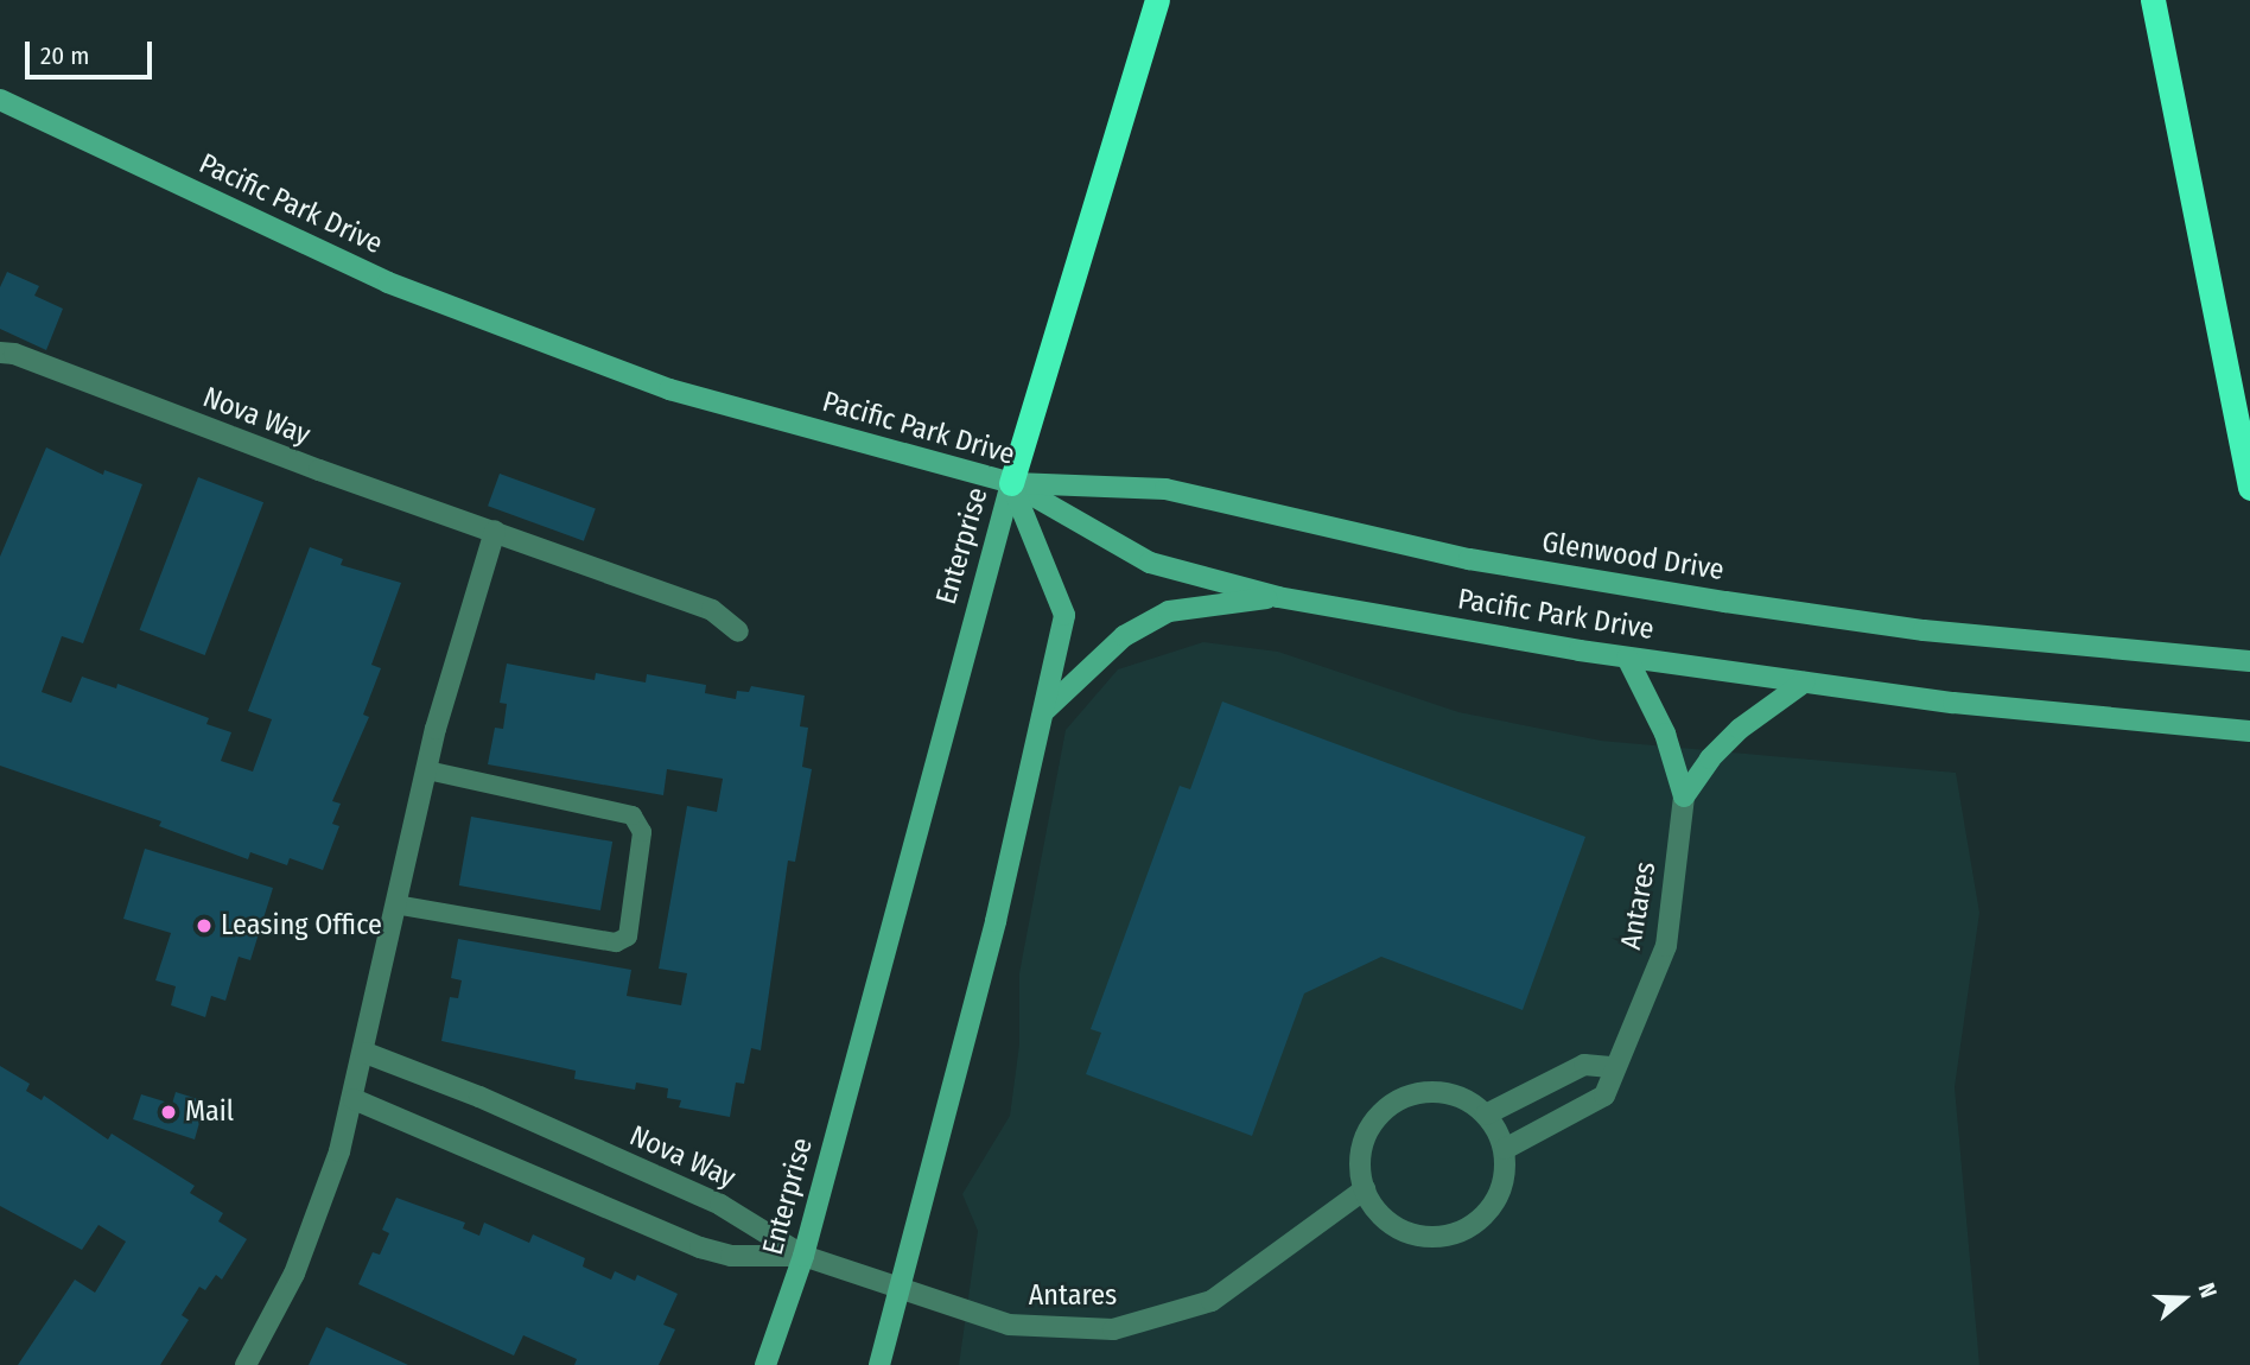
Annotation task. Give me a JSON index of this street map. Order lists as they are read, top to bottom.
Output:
{
  "streets": {
    "main road": ["Pacific Park Drive", "Enterprise", "Glenwood Drive"],
    "street": ["Nova Way", "Antares"]
  },
  "crossings": [
    ["Pacific Park Drive", "Enterprise"],
    ["Pacific Park Drive", "Glenwood Drive"],
    ["Nova Way", "Enterprise"],
    ["Nova Way", "Antares"],
    ["Enterprise", "Glenwood Drive"],
    ["Enterprise", "Antares"]
  ],
  "places": ["Leasing Office", "Mail"],
  "scale_bar": "20 m",
  "north": "right"
}
